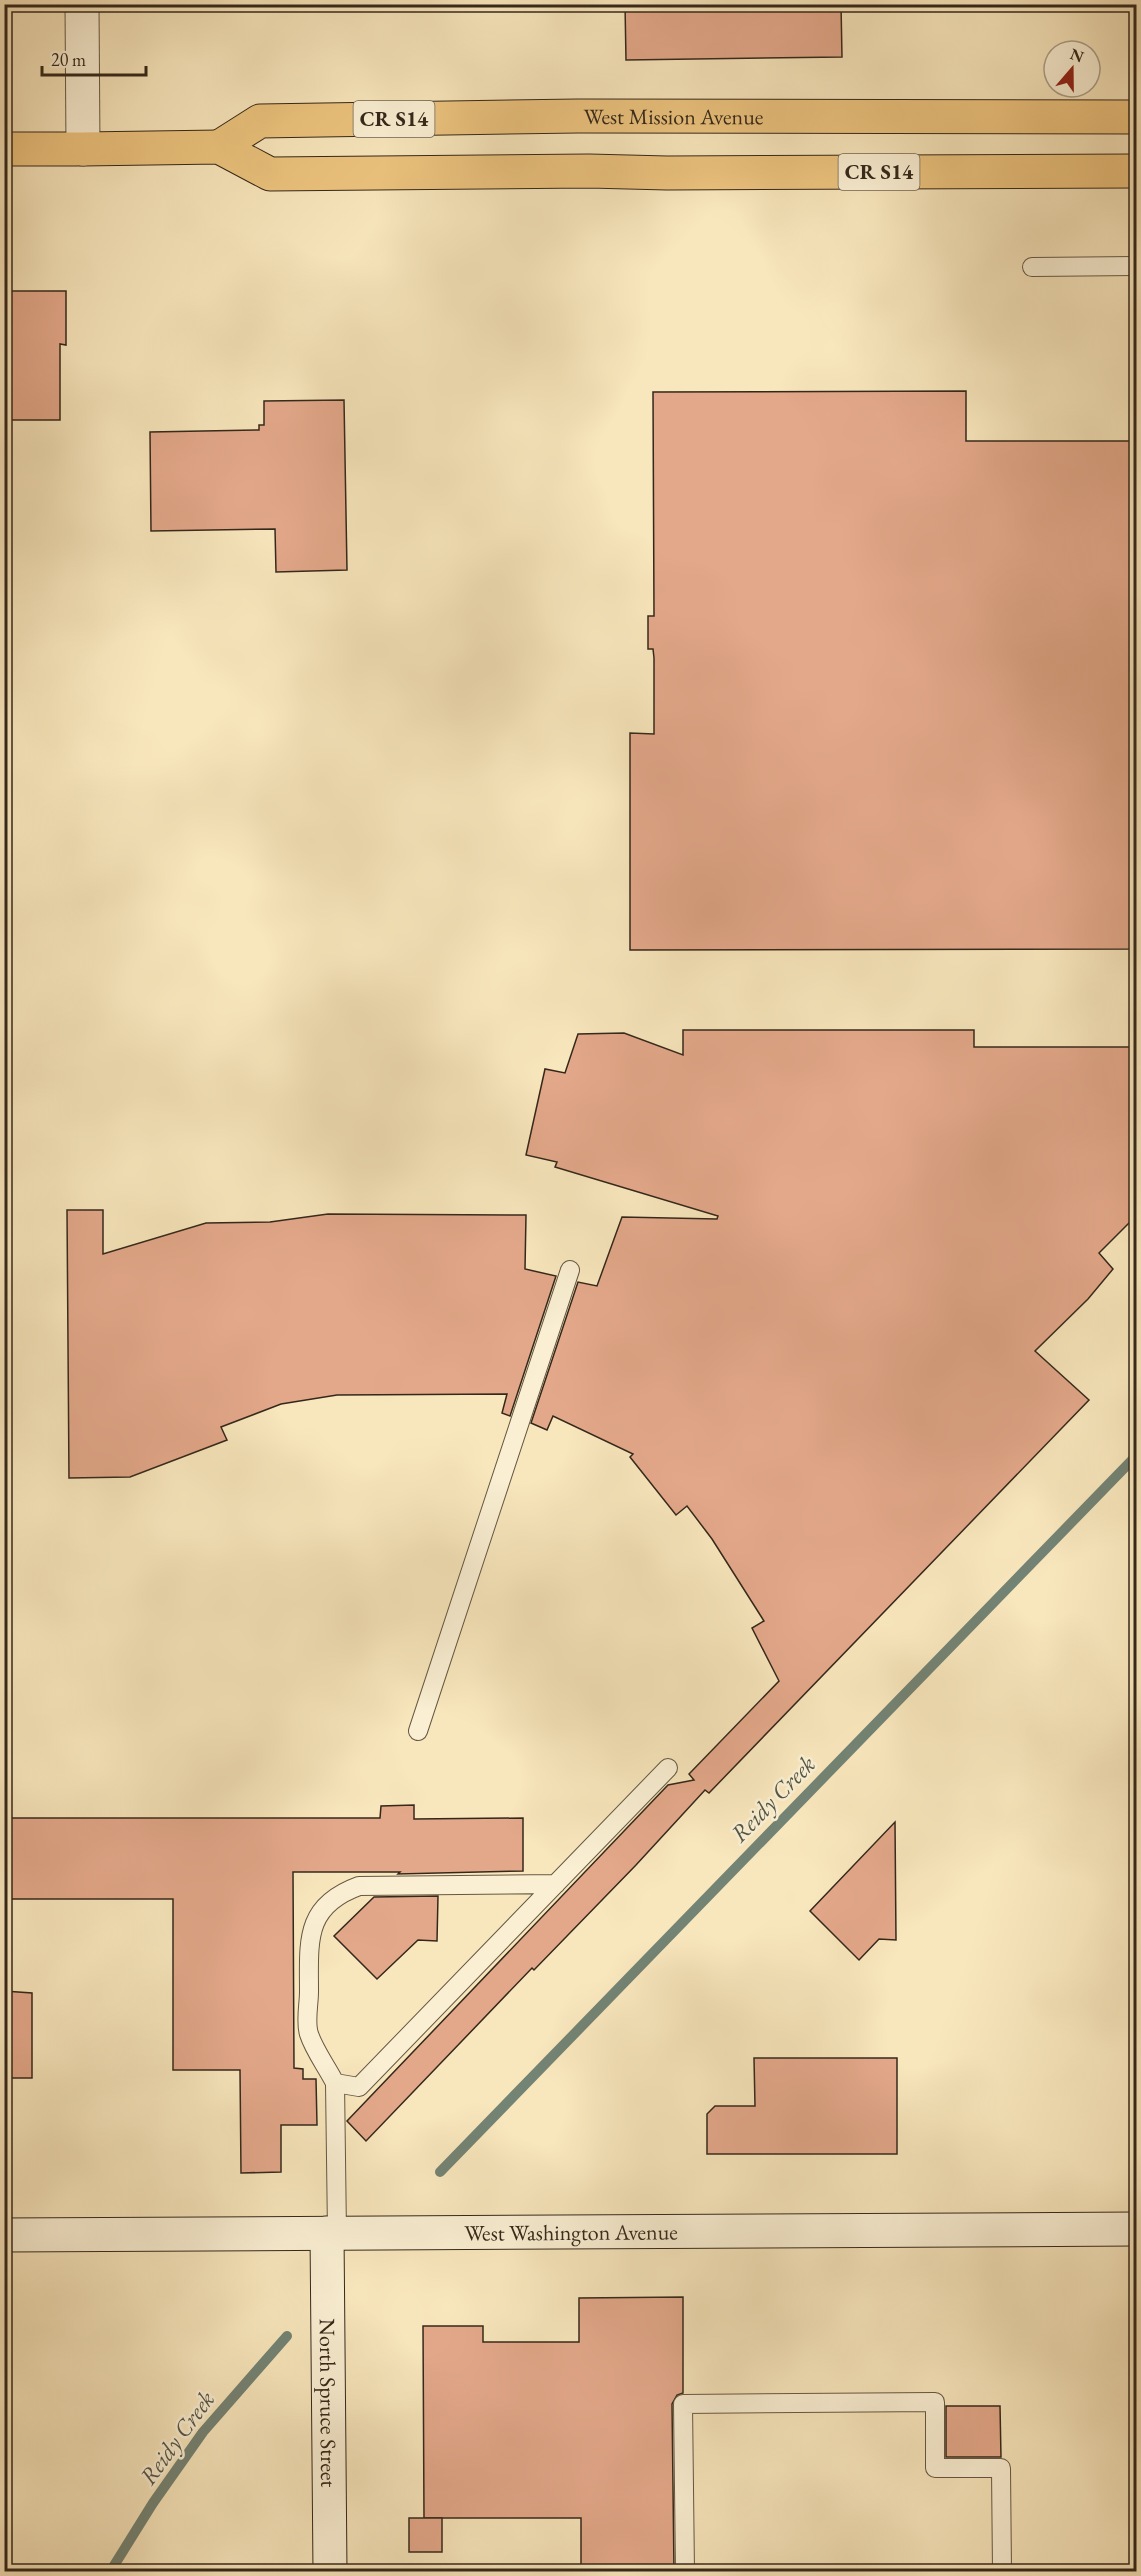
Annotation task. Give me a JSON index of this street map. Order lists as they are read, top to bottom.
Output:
{
  "streets": {
    "main road": [
      "West Mission Avenue",
      "CR S14",
      "West Washington Avenue",
      "North Spruce Street"
    ]
  },
  "crossings": [
    ["West Mission Avenue", "CR S14"],
    ["West Washington Avenue", "North Spruce Street"]
  ],
  "water": ["Reidy Creek"],
  "scale_bar": "20 m",
  "north": "top"
}
